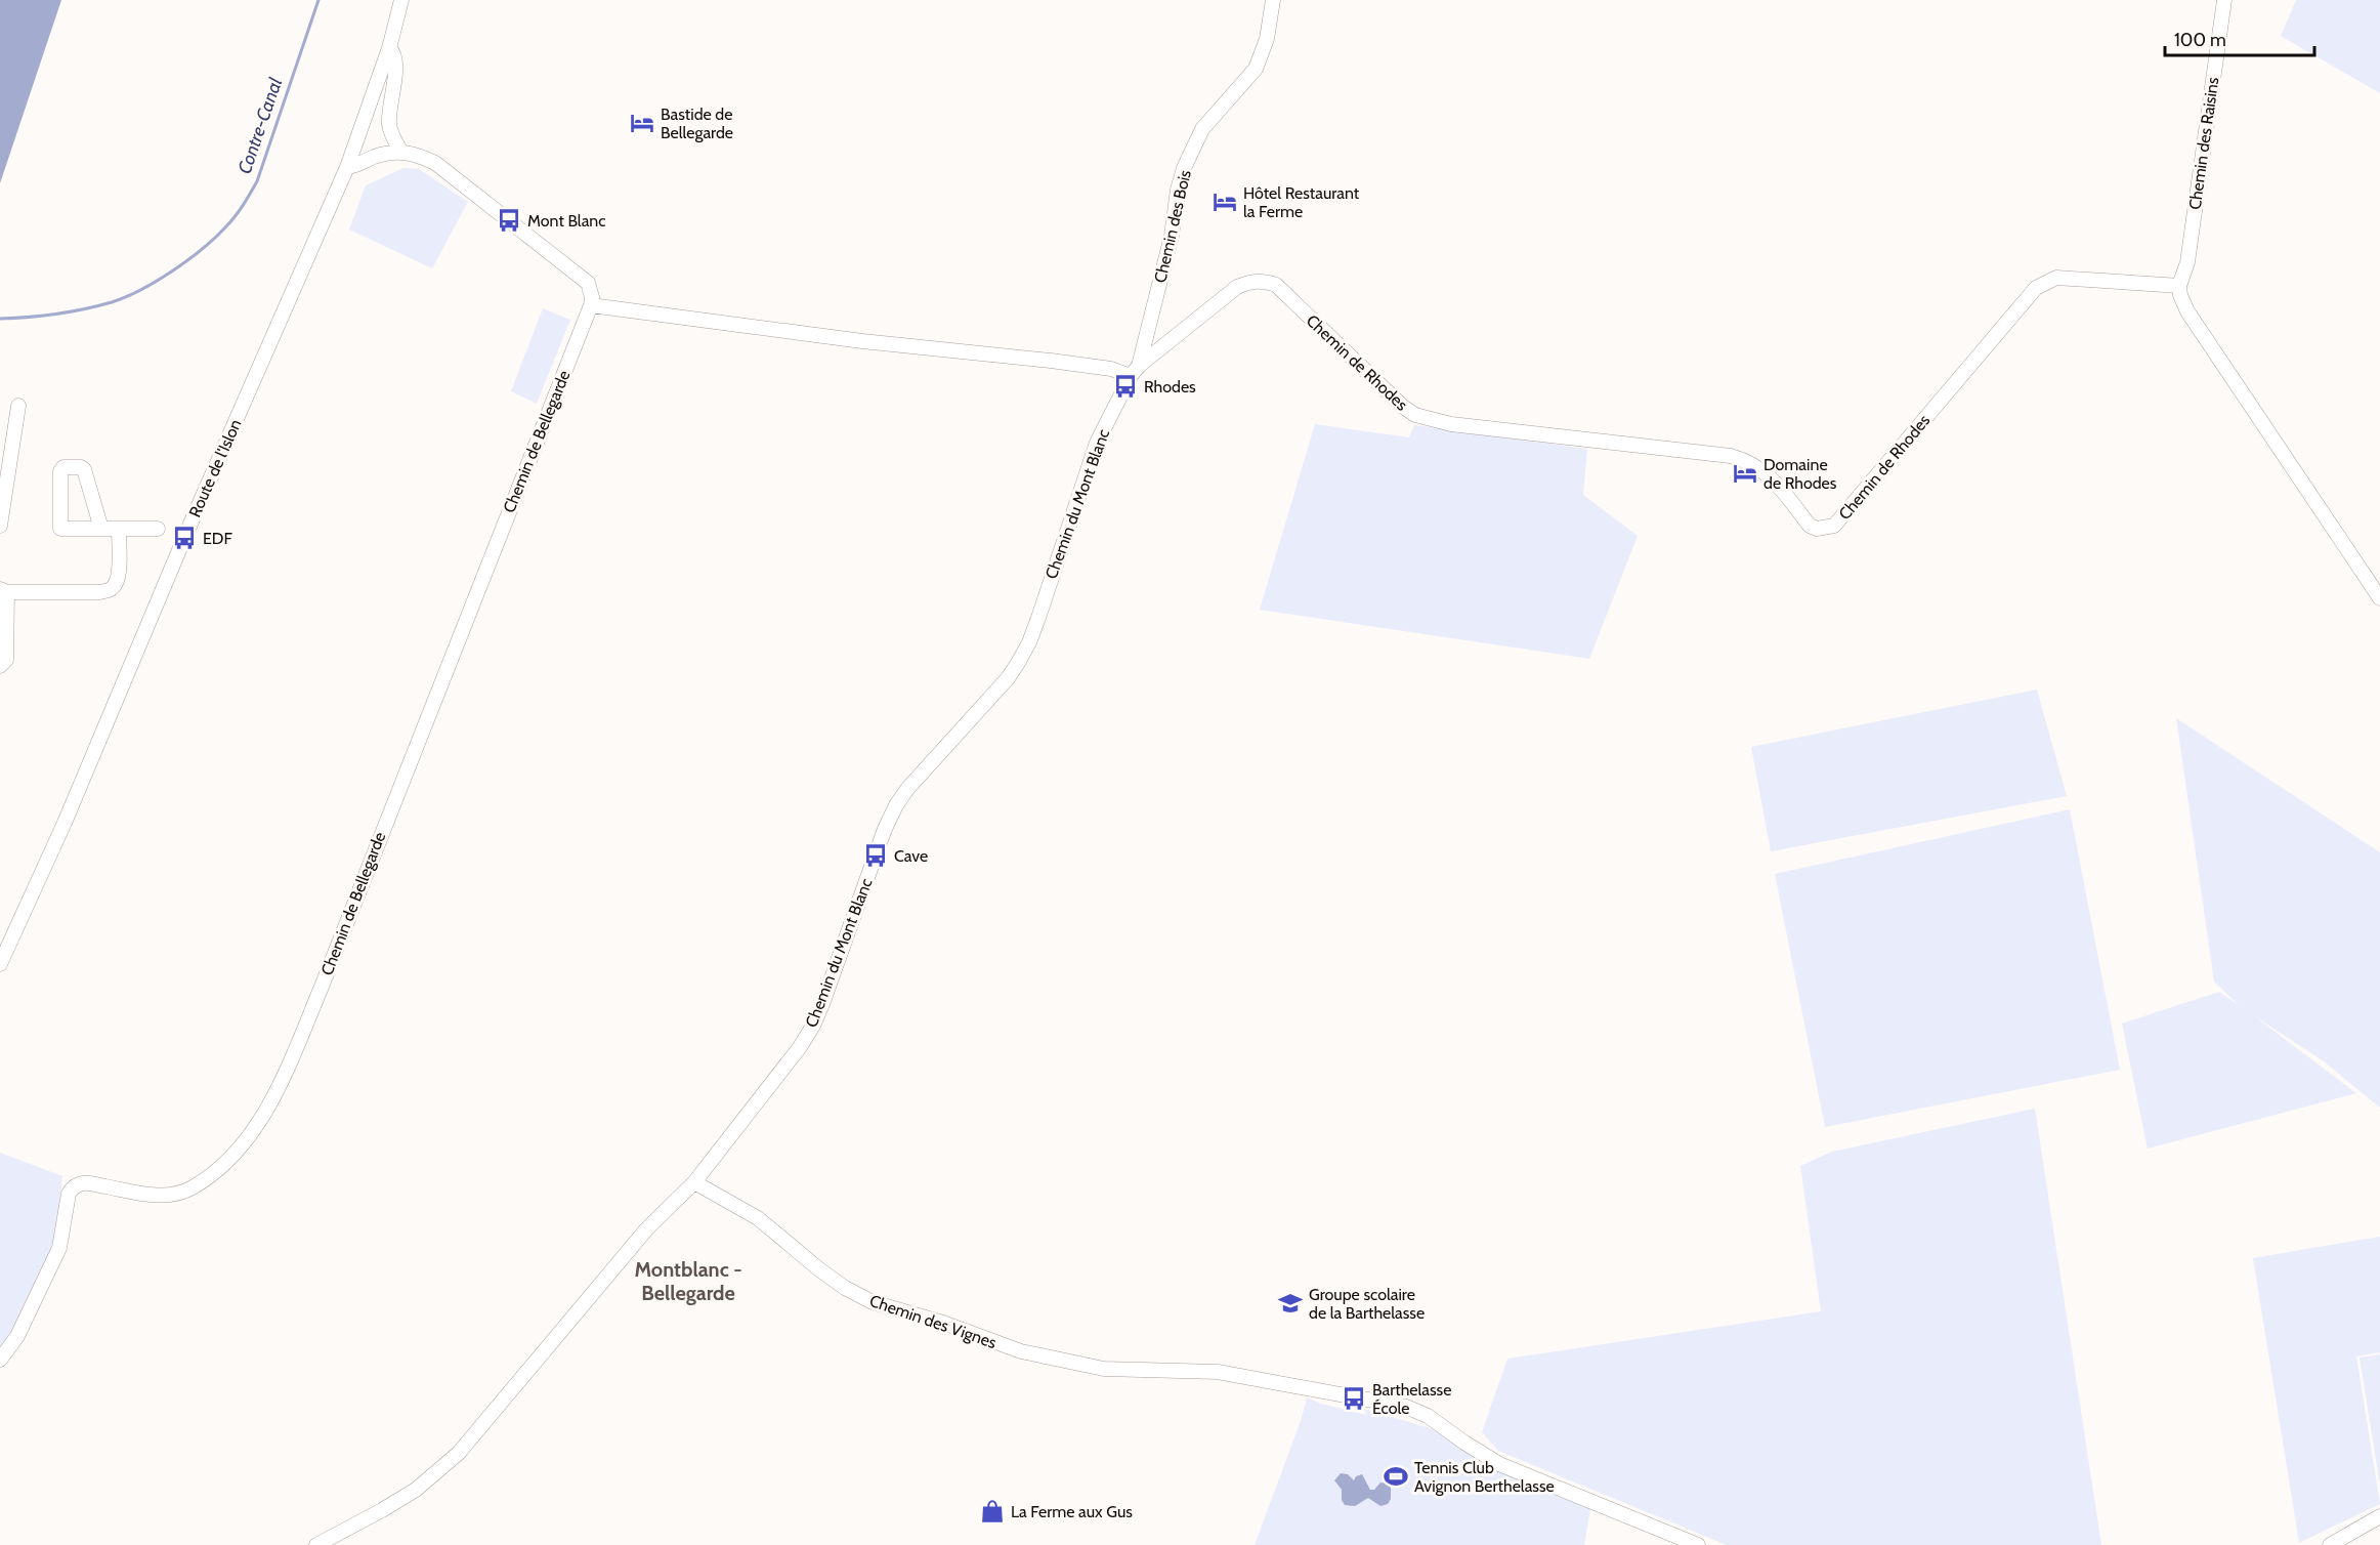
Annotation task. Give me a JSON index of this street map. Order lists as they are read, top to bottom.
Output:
{
  "streets": {
    "street": [
      "Chemin des Raisins",
      "Chemin des Bois",
      "Chemin de Rhodes",
      "Chemin de Bellegarde",
      "Route de l'Islon",
      "Chemin du Mont Blanc",
      "Chemin des Vignes"
    ]
  },
  "crossings": [
    ["Chemin des Raisins", "Chemin de Rhodes"],
    ["Chemin des Bois", "Chemin de Rhodes"],
    ["Chemin des Bois", "Chemin du Mont Blanc"],
    ["Chemin de Rhodes", "Chemin du Mont Blanc"],
    ["Chemin du Mont Blanc", "Chemin des Vignes"]
  ],
  "districts": ["Montblanc - Bellegarde"],
  "water": ["Contre-Canal"],
  "places": {
    "hotel": ["Bastide de Bellegarde", "Hôtel Restaurant la Ferme", "Domaine de Rhodes"],
    "bus stop": [
      "Mont Blanc",
      "Rhodes",
      "EDF",
      "Cave",
      "Barthelasse École"
    ],
    "school or university": ["Groupe scolaire de la Barthelasse"],
    "sports": ["Tennis Club Avignon Berthelasse"],
    "shop": ["La Ferme aux Gus"]
  },
  "scale_bar": "100 m"
}
